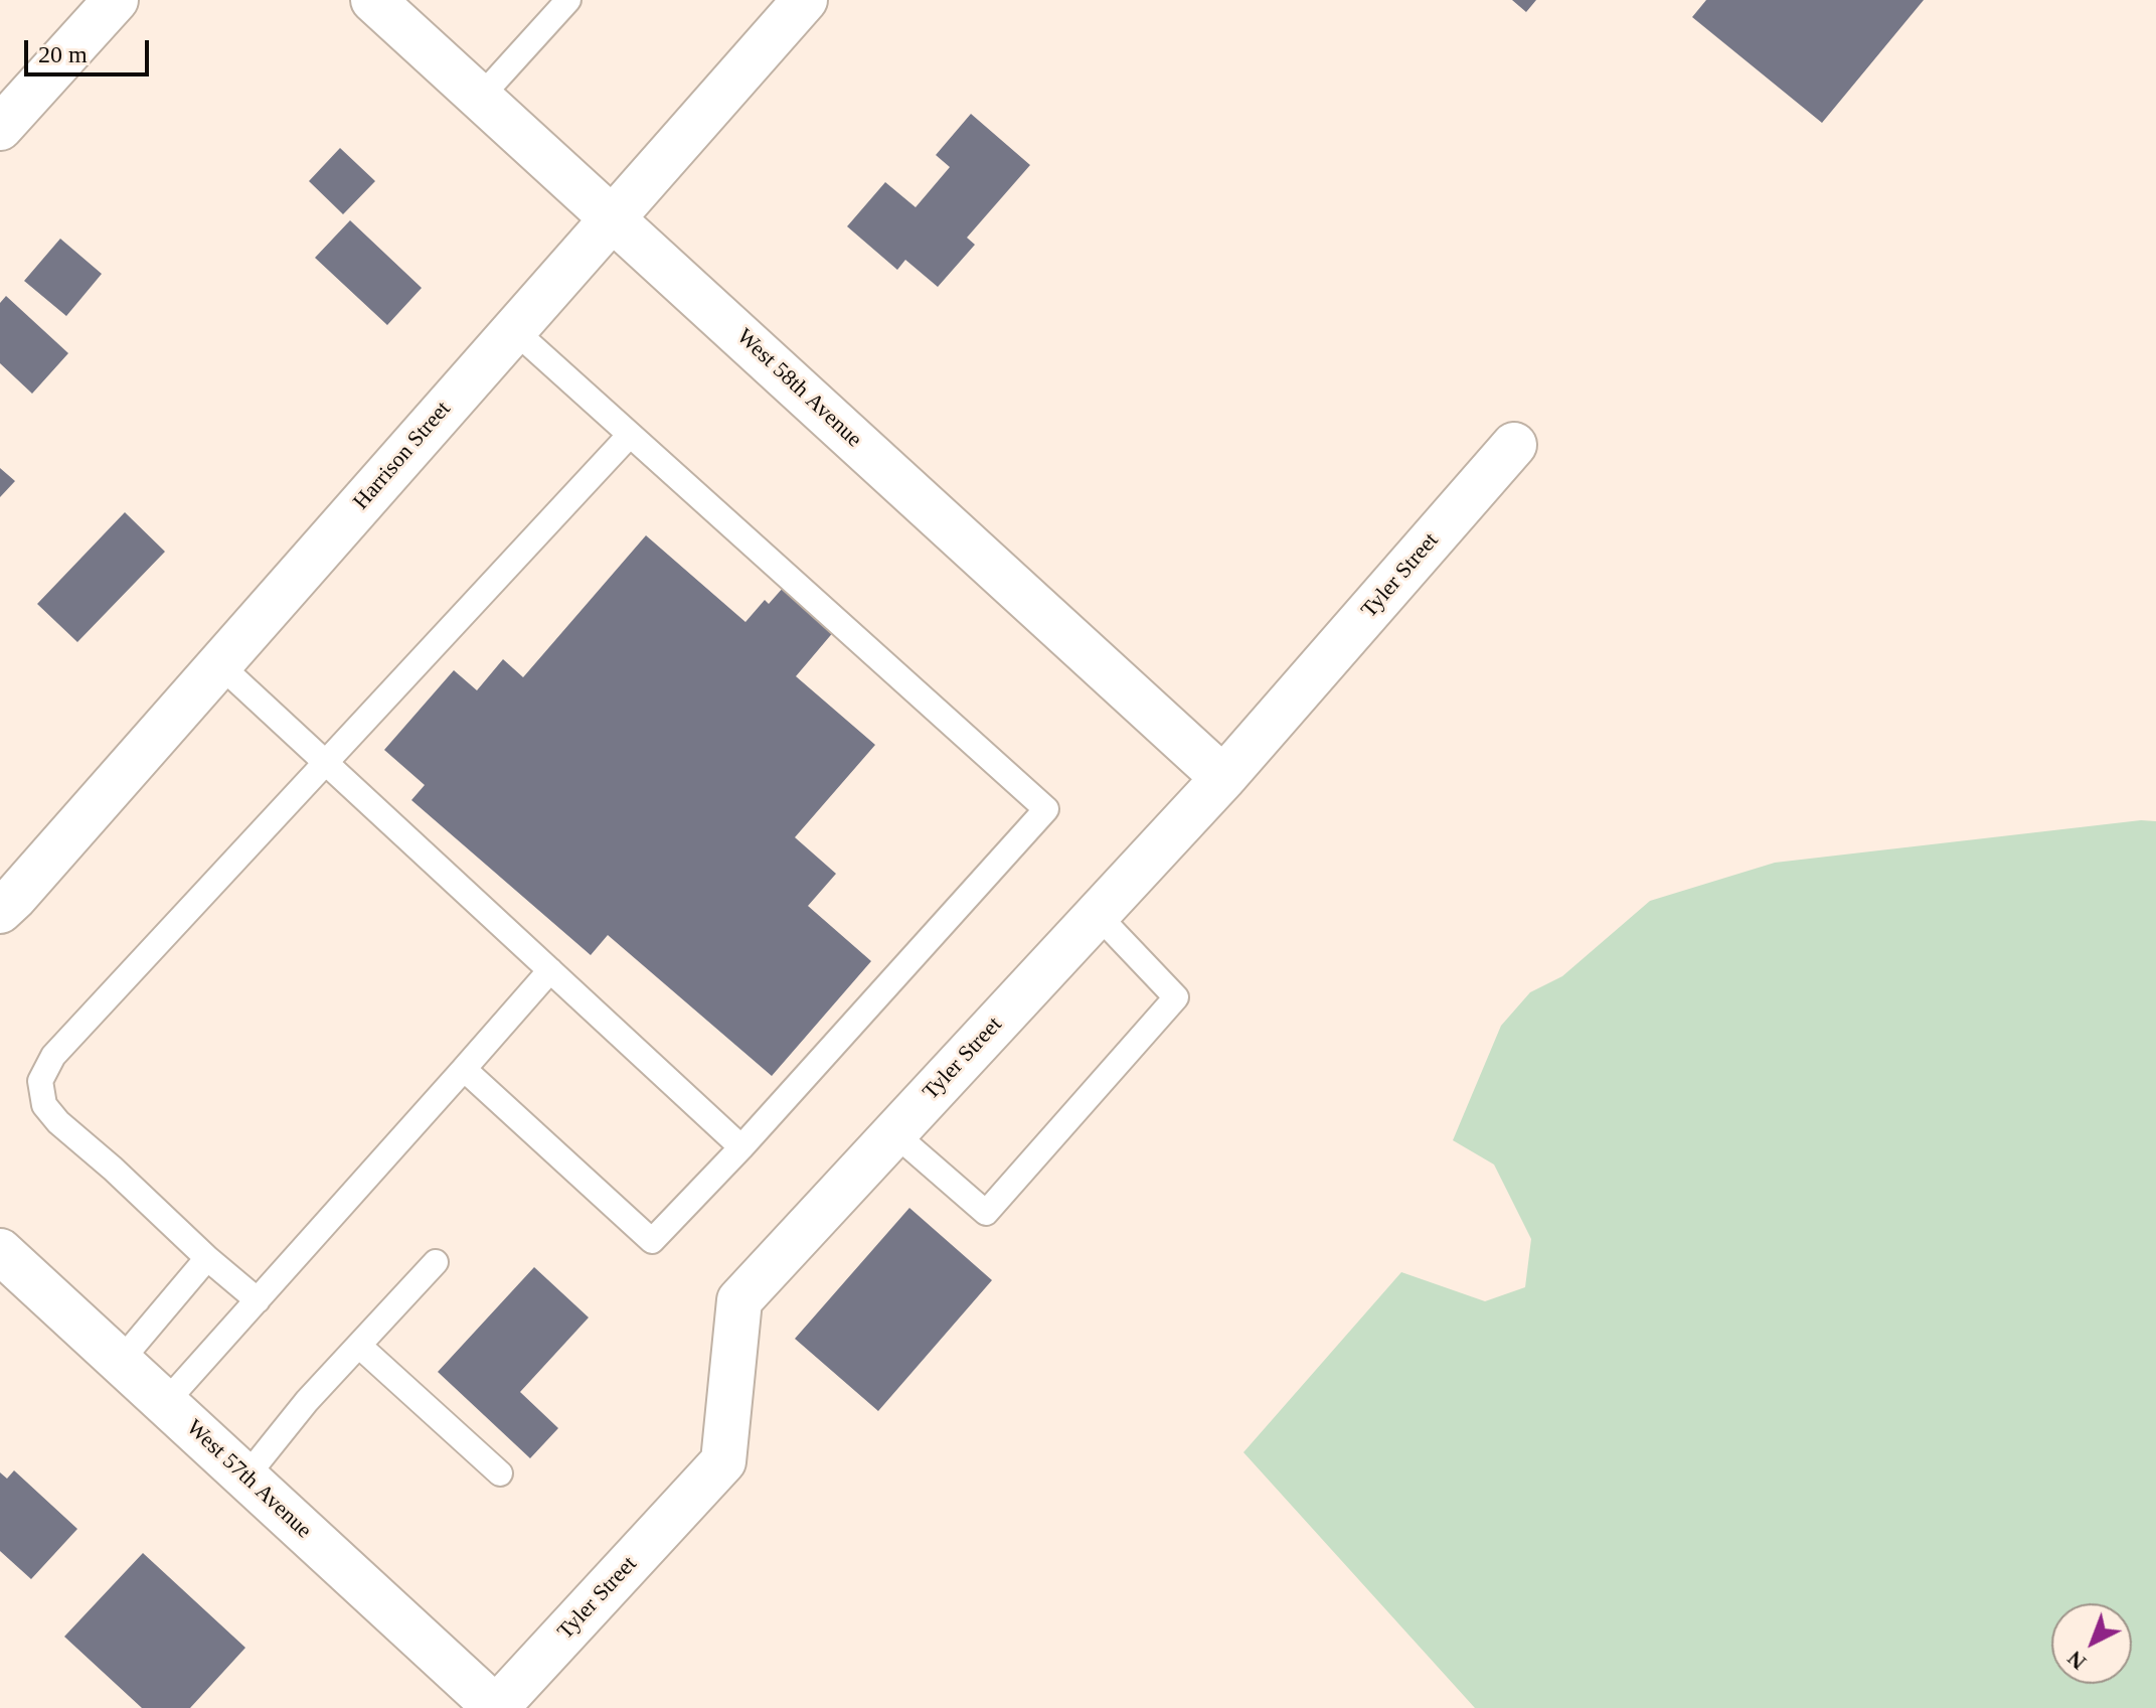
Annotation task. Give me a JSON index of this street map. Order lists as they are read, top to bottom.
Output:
{
  "streets": {
    "street": [
      "West 58th Avenue",
      "Harrison Street",
      "Tyler Street",
      "West 57th Avenue"
    ]
  },
  "crossings": [
    ["West 58th Avenue", "Harrison Street"],
    ["West 58th Avenue", "Tyler Street"],
    ["Tyler Street", "West 57th Avenue"]
  ],
  "scale_bar": "20 m",
  "north": "bottom left"
}
